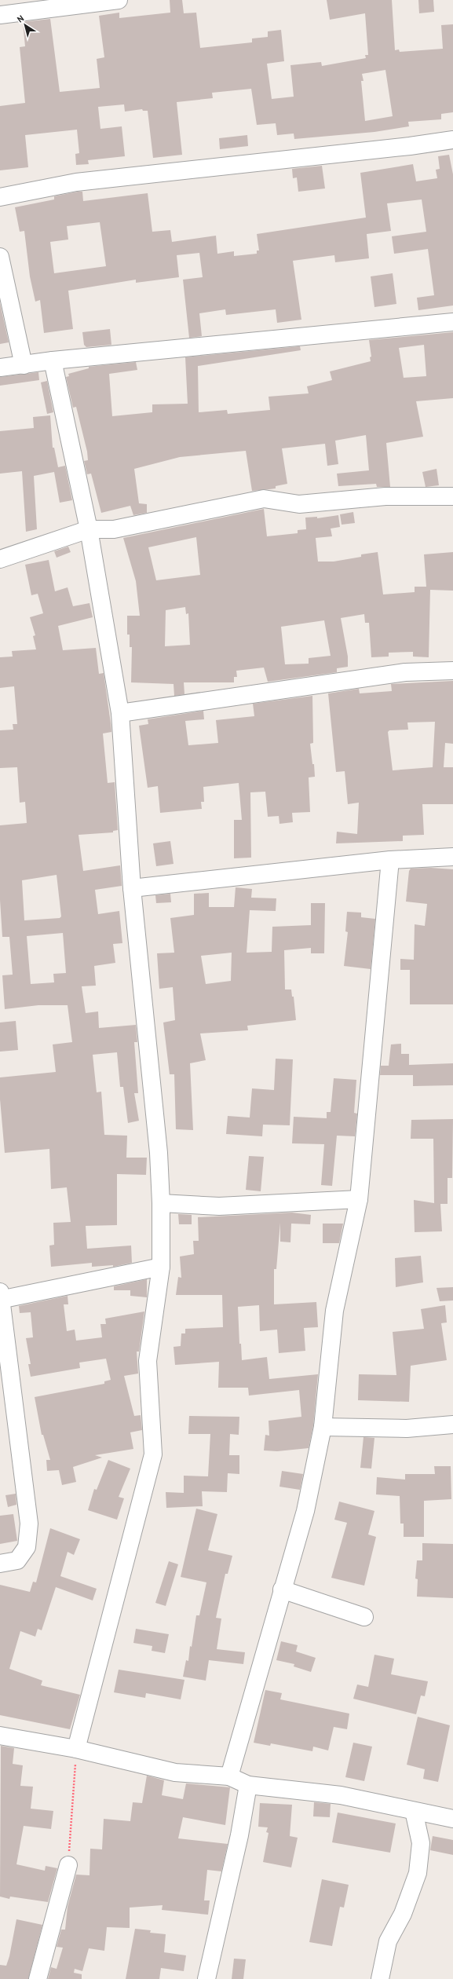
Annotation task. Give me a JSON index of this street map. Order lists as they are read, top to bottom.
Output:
{
  "north": "top left"
}
